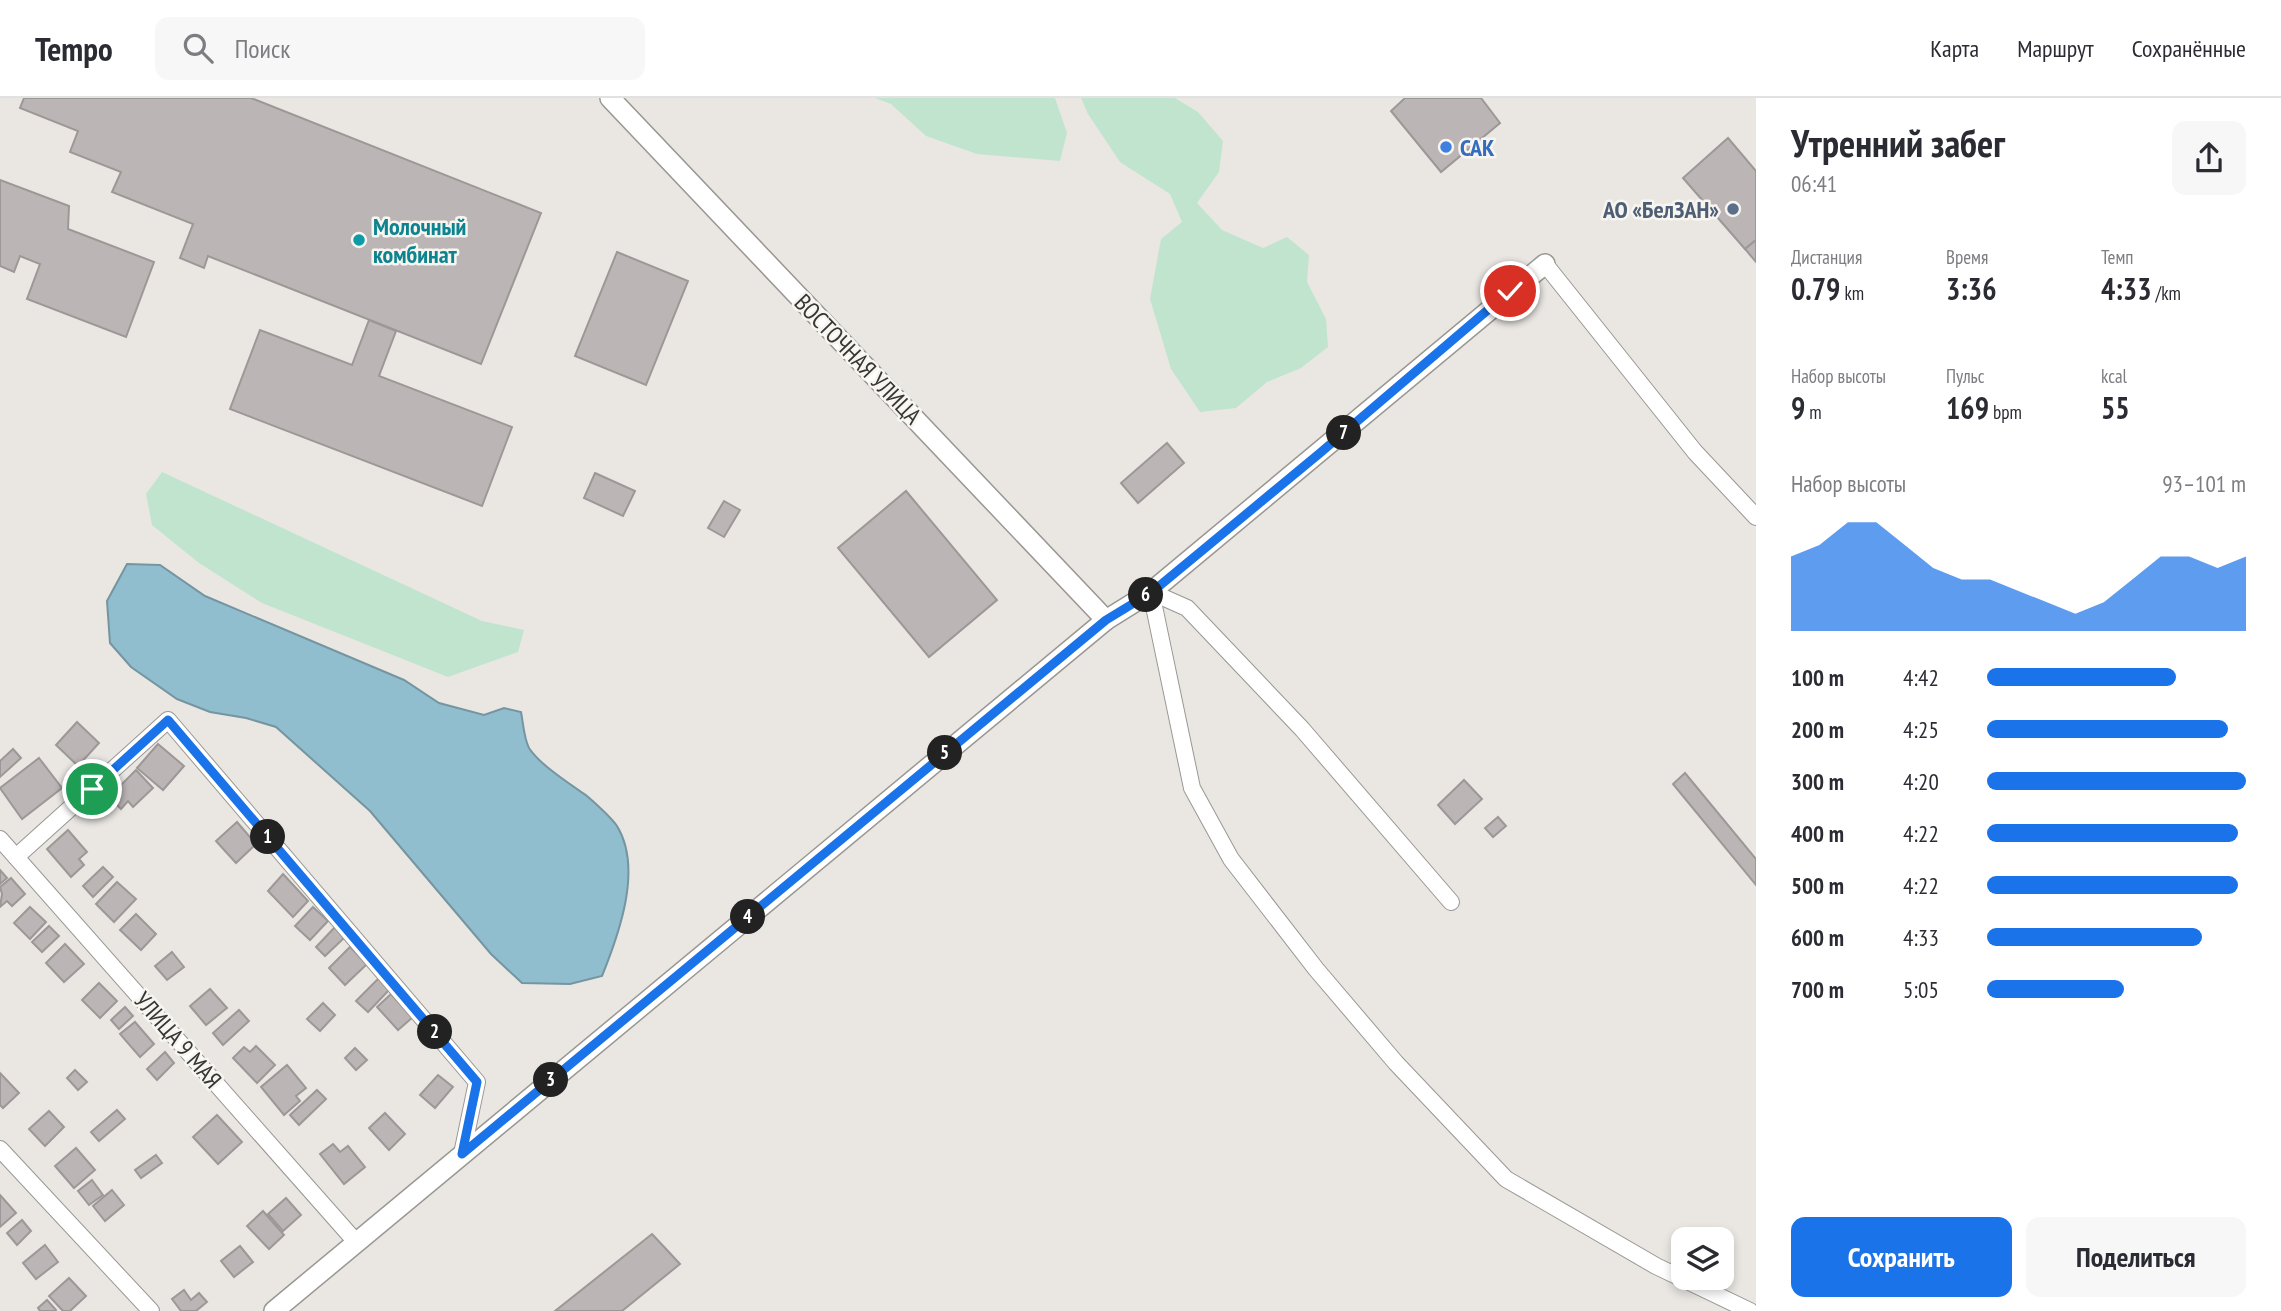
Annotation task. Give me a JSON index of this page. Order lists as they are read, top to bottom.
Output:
{
  "streets": {
    "street": ["ВОСТОЧНАЯ УЛИЦА", "УЛИЦА 9 МАЯ"]
  },
  "places": ["САК", "АО «БелЗАН»", "Молочный комбинат"],
  "page": {
    "header": "Tempo",
    "search": "Поиск",
    "nav": ["Карта", "Маршрут", "Сохранённые"],
    "heading": ["Утренний забег", "06:41"],
    "stats": [
      ["Дистанция", "0.79 km"],
      ["Время", "3:36"],
      ["Темп", "4:33 /km"],
      ["Набор высоты", "9 m"],
      ["Пульс", "169 bpm"],
      ["kcal", "55"]
    ],
    "pins": [
      "7",
      "6",
      "5",
      "1",
      "4",
      "2",
      "3"
    ],
    "chart": ["Набор высоты", "93–101 m"],
    "list": [
      {
        "name": "100 m",
        "note": "4:42"
      },
      {
        "name": "200 m",
        "note": "4:25"
      },
      {
        "name": "300 m",
        "note": "4:20"
      },
      {
        "name": "400 m",
        "note": "4:22"
      },
      {
        "name": "500 m",
        "note": "4:22"
      },
      {
        "name": "600 m",
        "note": "4:33"
      },
      {
        "name": "700 m",
        "note": "5:05"
      }
    ],
    "buttons": ["Сохранить", "Поделиться"]
  }
}
